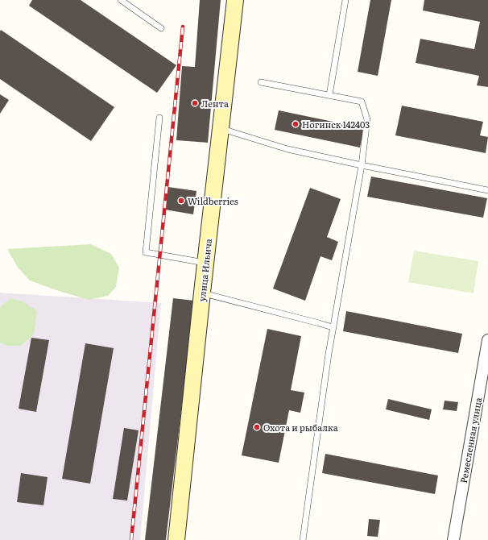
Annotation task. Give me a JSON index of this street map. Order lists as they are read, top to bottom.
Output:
{
  "streets": {
    "main road": ["улица Ильича"],
    "street": ["Ремесленная улица"]
  },
  "places": [
    "Лента",
    "Ногинск 142403",
    "Wildberries",
    "Охота и рыбалка"
  ]
}
